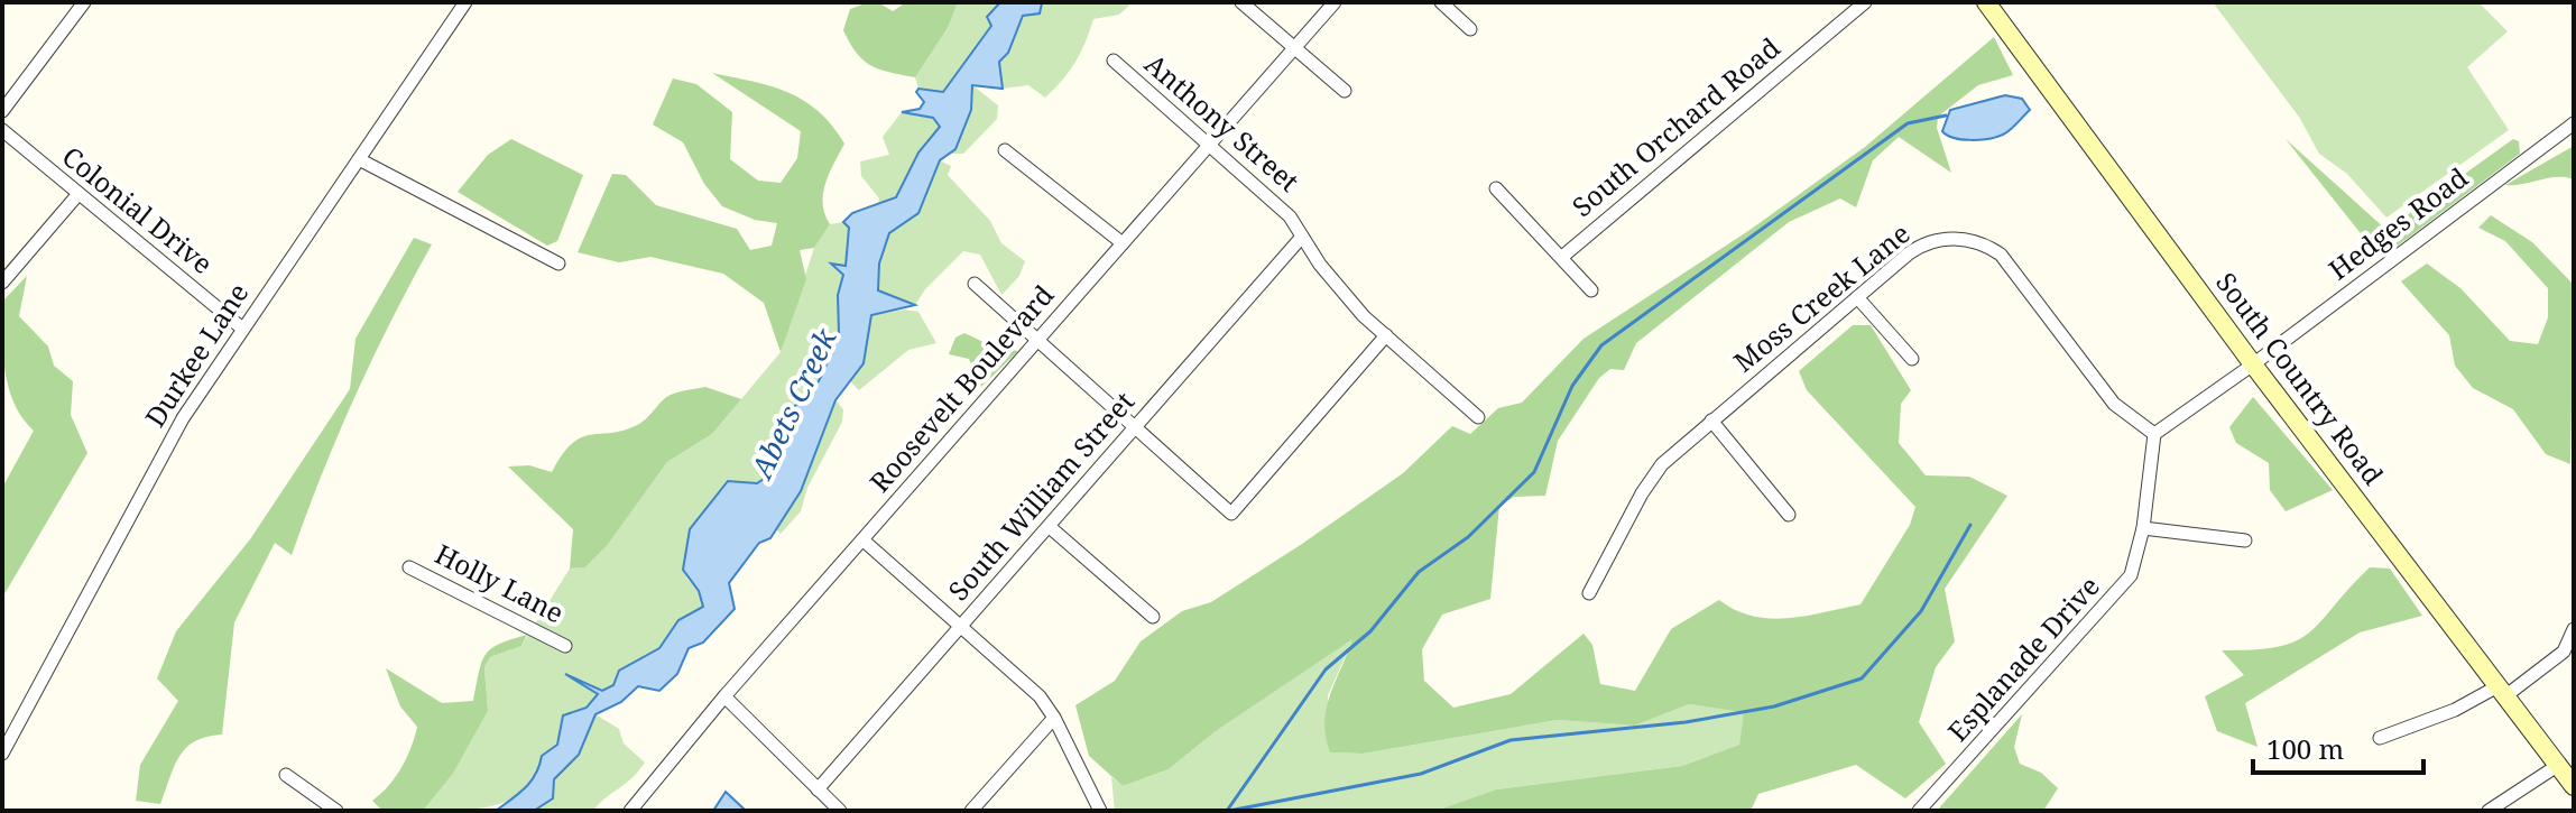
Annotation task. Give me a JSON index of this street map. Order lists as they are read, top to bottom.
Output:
{
  "streets": {
    "main road": ["South Country Road"],
    "street": [
      "Anthony Street",
      "South Orchard Road",
      "Colonial Drive",
      "Hedges Road",
      "Moss Creek Lane",
      "Durkee Lane",
      "Roosevelt Boulevard",
      "South William Street",
      "Holly Lane",
      "Esplanade Drive"
    ]
  },
  "crossings": [
    ["Anthony Street", "Roosevelt Boulevard"],
    ["Anthony Street", "South William Street"],
    ["Colonial Drive", "Durkee Lane"],
    ["Hedges Road", "South Country Road"],
    ["Moss Creek Lane", "Esplanade Drive"]
  ],
  "water": ["Abets Creek"],
  "scale_bar": "100 m"
}
